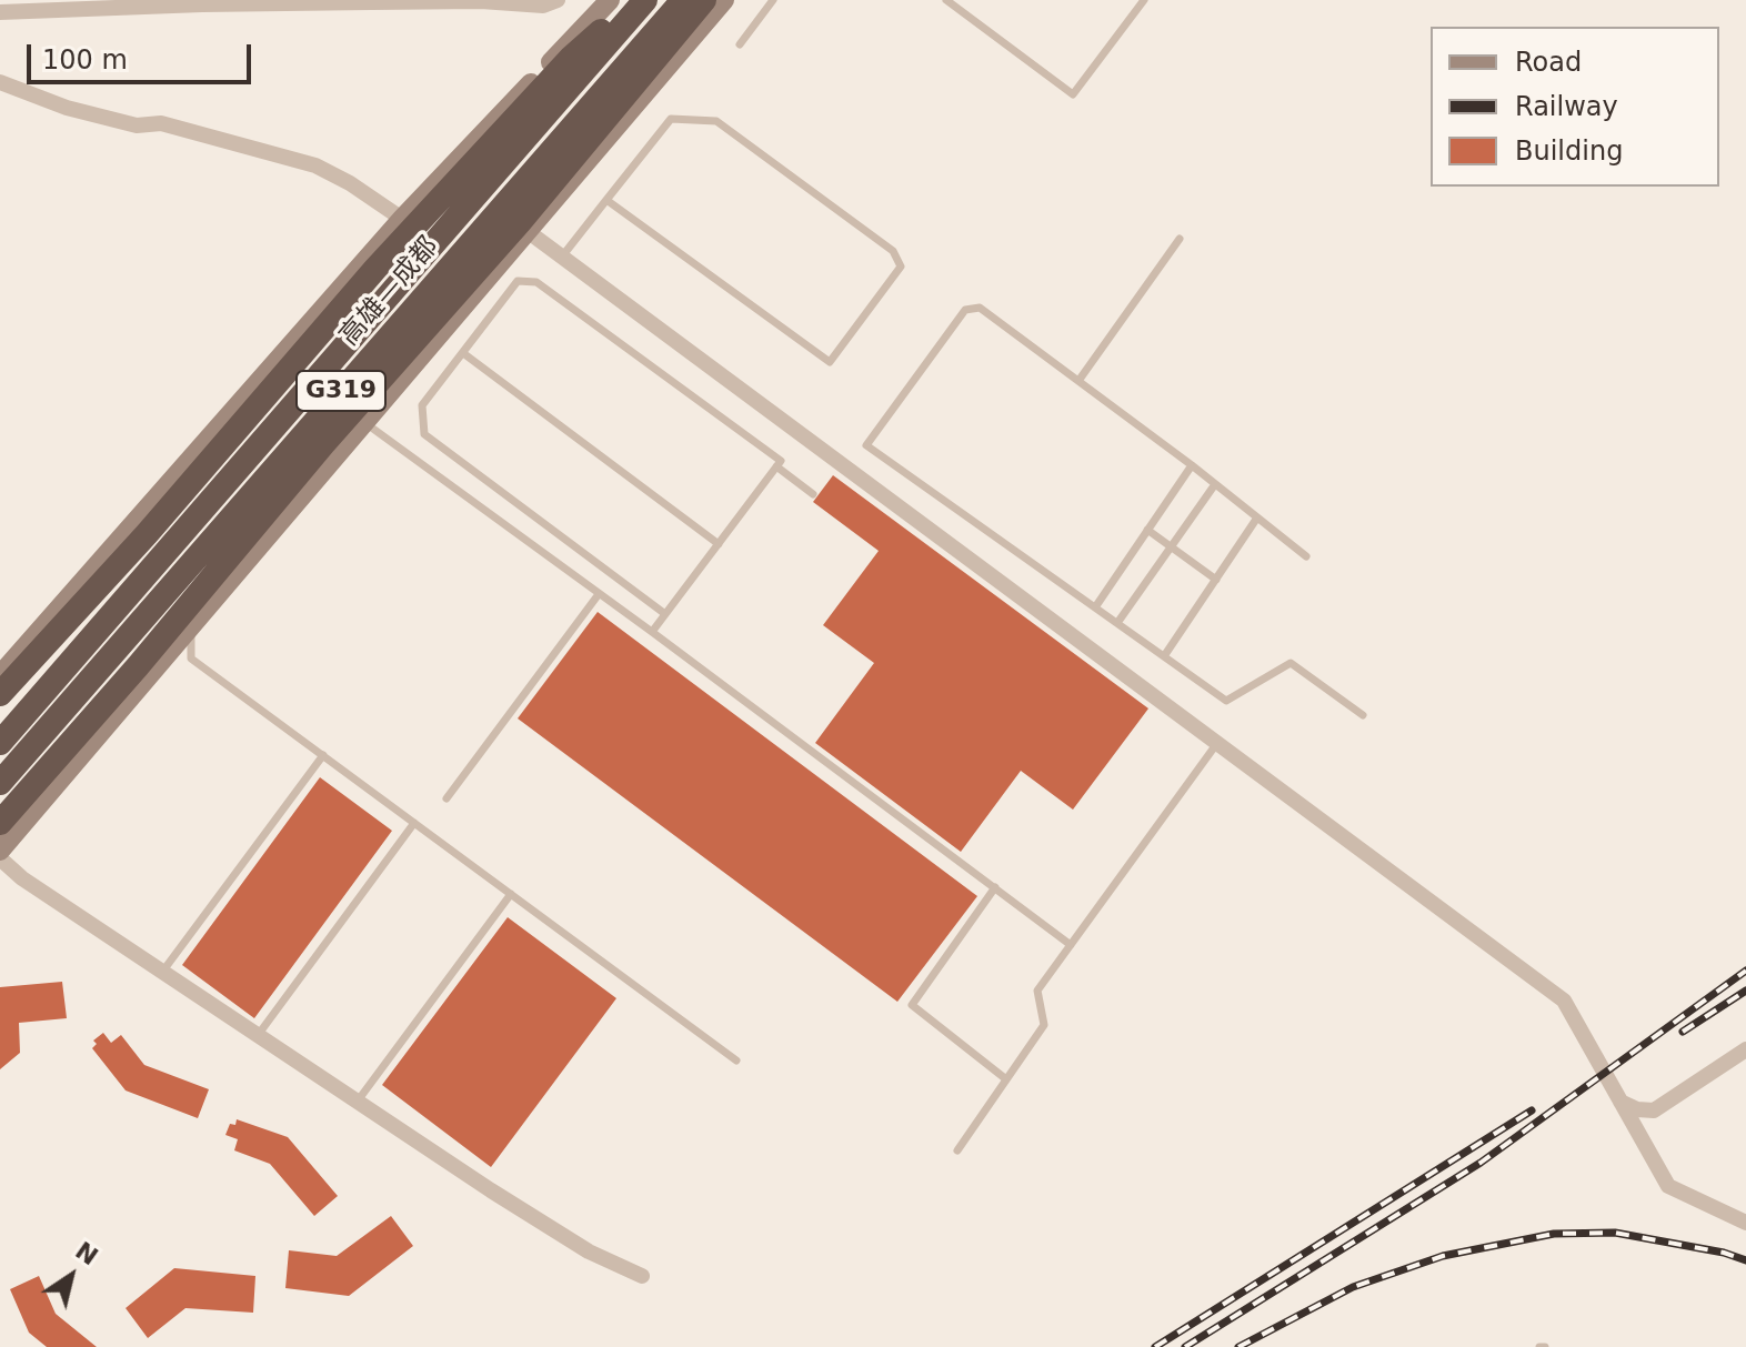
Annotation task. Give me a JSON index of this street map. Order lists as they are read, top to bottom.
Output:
{
  "streets": {
    "highway": ["高雄—成都", "G319"]
  },
  "legend": ["Road", "Railway", "Building"],
  "scale_bar": "100 m",
  "north": "top right"
}
